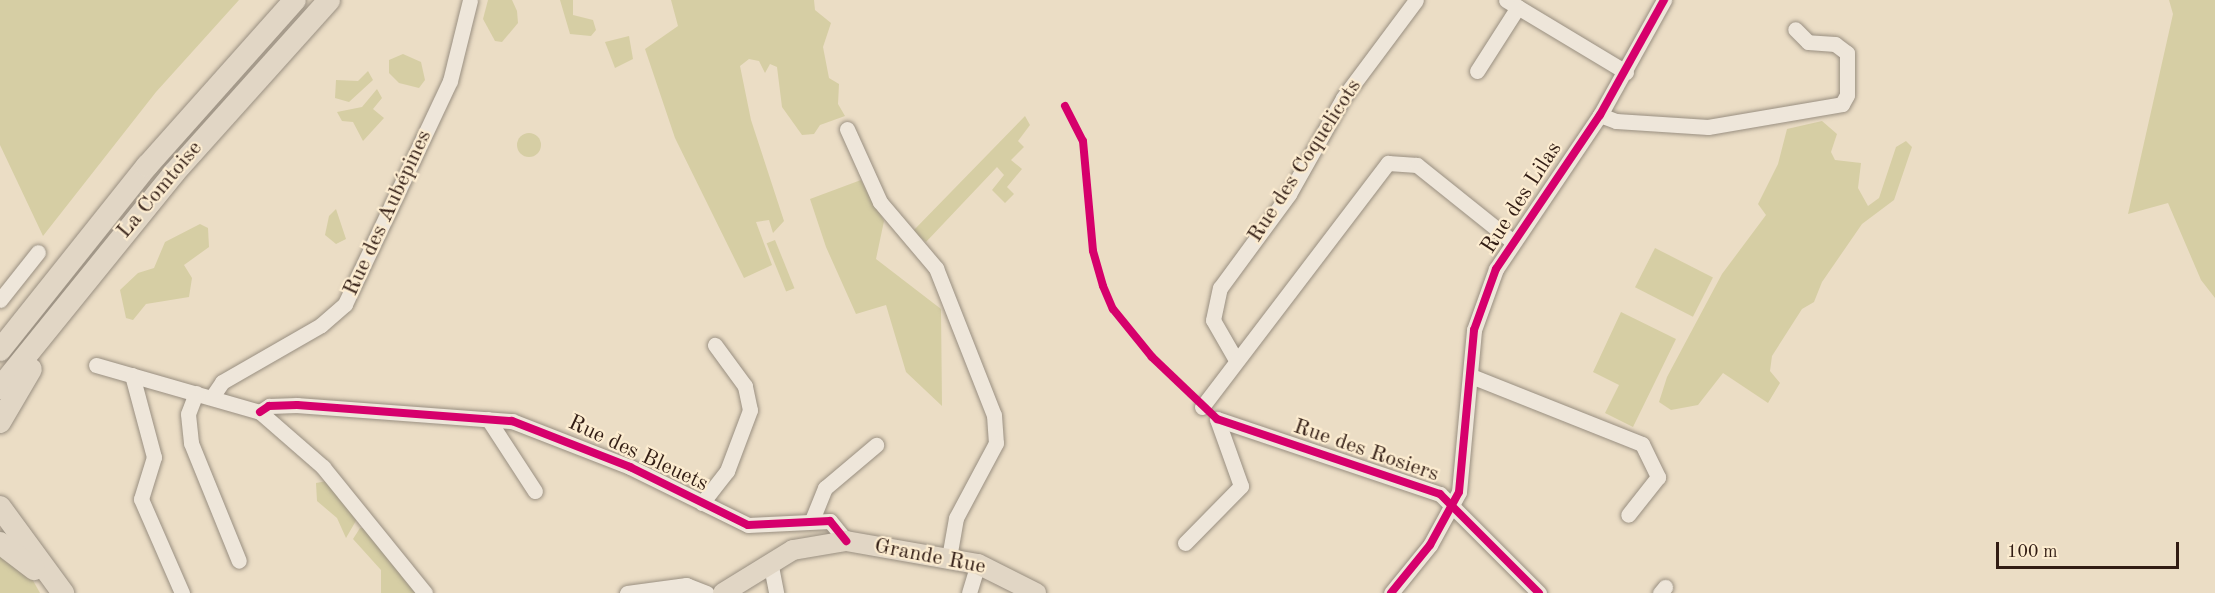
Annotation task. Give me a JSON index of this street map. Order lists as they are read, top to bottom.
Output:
{
  "streets": {
    "highway": ["La Comtoise"],
    "main road": ["Grande Rue"],
    "street": [
      "Rue des Coquelicots",
      "Rue des Lilas",
      "Rue des Aubépines",
      "Rue des Rosiers",
      "Rue des Bleuets"
    ]
  },
  "crossings": [
    ["Rue des Lilas", "Rue des Rosiers"],
    ["Rue des Bleuets", "Grande Rue"]
  ],
  "scale_bar": "100 m"
}
